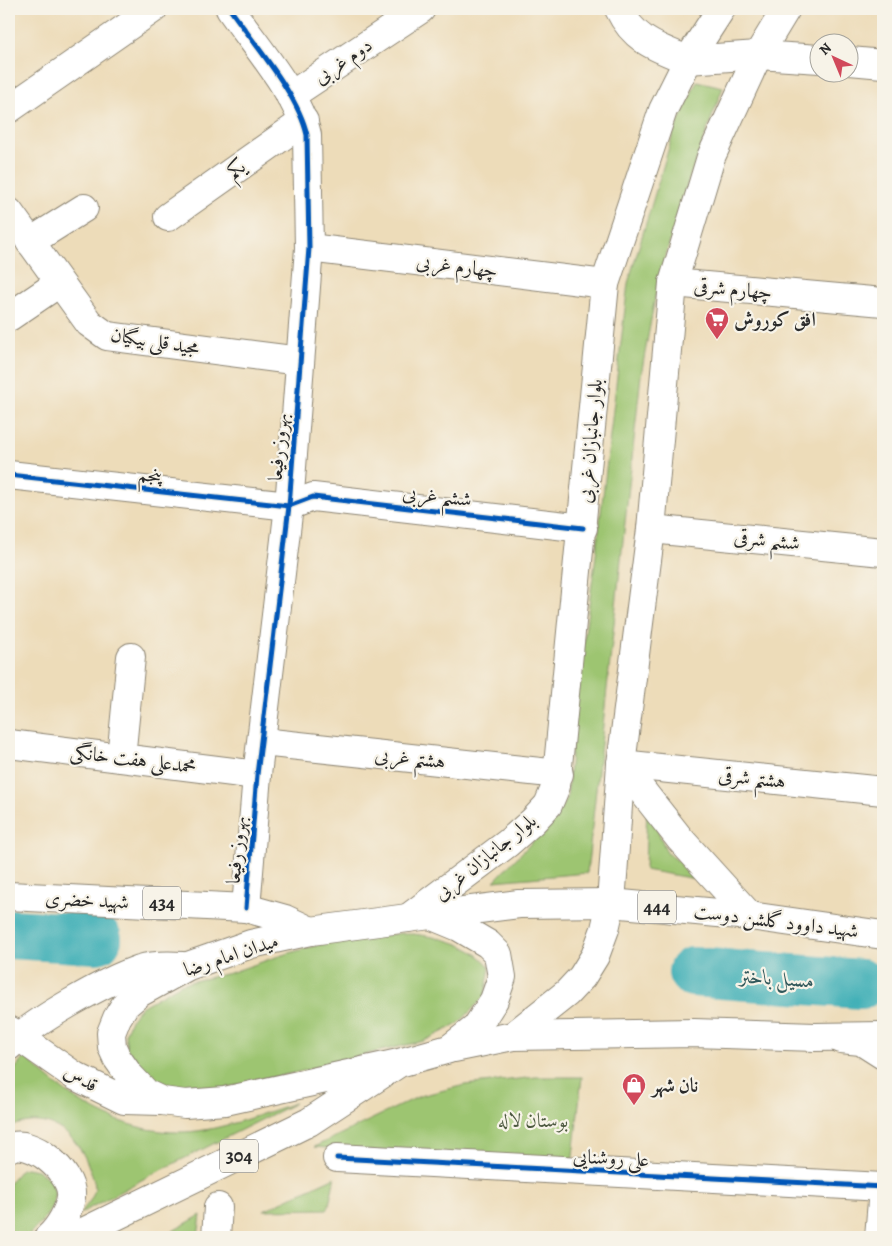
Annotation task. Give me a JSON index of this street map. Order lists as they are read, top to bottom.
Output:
{
  "streets": {
    "main road": [
      "دوم غربی",
      "یکم",
      "چهارم غربی",
      "چهارم شرقی",
      "مجید قلی بیگیان",
      "بلوار جانبازان غربی",
      "بهروز رفیعا",
      "پنجم",
      "ششم غربی",
      "ششم شرقی",
      "هشتم غربی",
      "محمدعلی هفت خانگی",
      "هشتم شرقی",
      "شهید خضری",
      "434",
      "444",
      "شهید داوود گلشن دوست",
      "میدان امام رضا",
      "قدس",
      "304",
      "علی روشنایی"
    ]
  },
  "crossings": [
    ["دوم غربی", "بهروز رفیعا"],
    ["یکم", "بهروز رفیعا"],
    ["چهارم غربی", "بلوار جانبازان غربی"],
    ["چهارم غربی", "بهروز رفیعا"],
    ["مجید قلی بیگیان", "بهروز رفیعا"],
    ["بلوار جانبازان غربی", "ششم غربی"],
    ["بلوار جانبازان غربی", "هشتم غربی"],
    ["بلوار جانبازان غربی", "شهید داوود گلشن دوست"],
    ["بلوار جانبازان غربی", "میدان امام رضا"],
    ["بهروز رفیعا", "پنجم"],
    ["بهروز رفیعا", "ششم غربی"],
    ["بهروز رفیعا", "هشتم غربی"],
    ["بهروز رفیعا", "محمدعلی هفت خانگی"],
    ["بهروز رفیعا", "شهید خضری"],
    ["پنجم", "ششم غربی"],
    ["شهید خضری", "میدان امام رضا"],
    ["شهید داوود گلشن دوست", "میدان امام رضا"],
    ["میدان امام رضا", "قدس"],
    ["میدان امام رضا", "304"]
  ],
  "water": ["مسیل باختر"],
  "parks": ["بوستان لاله"],
  "places": {
    "supermarket": ["افق کوروش"],
    "shop": ["نان شهر"]
  },
  "north": "top left"
}
